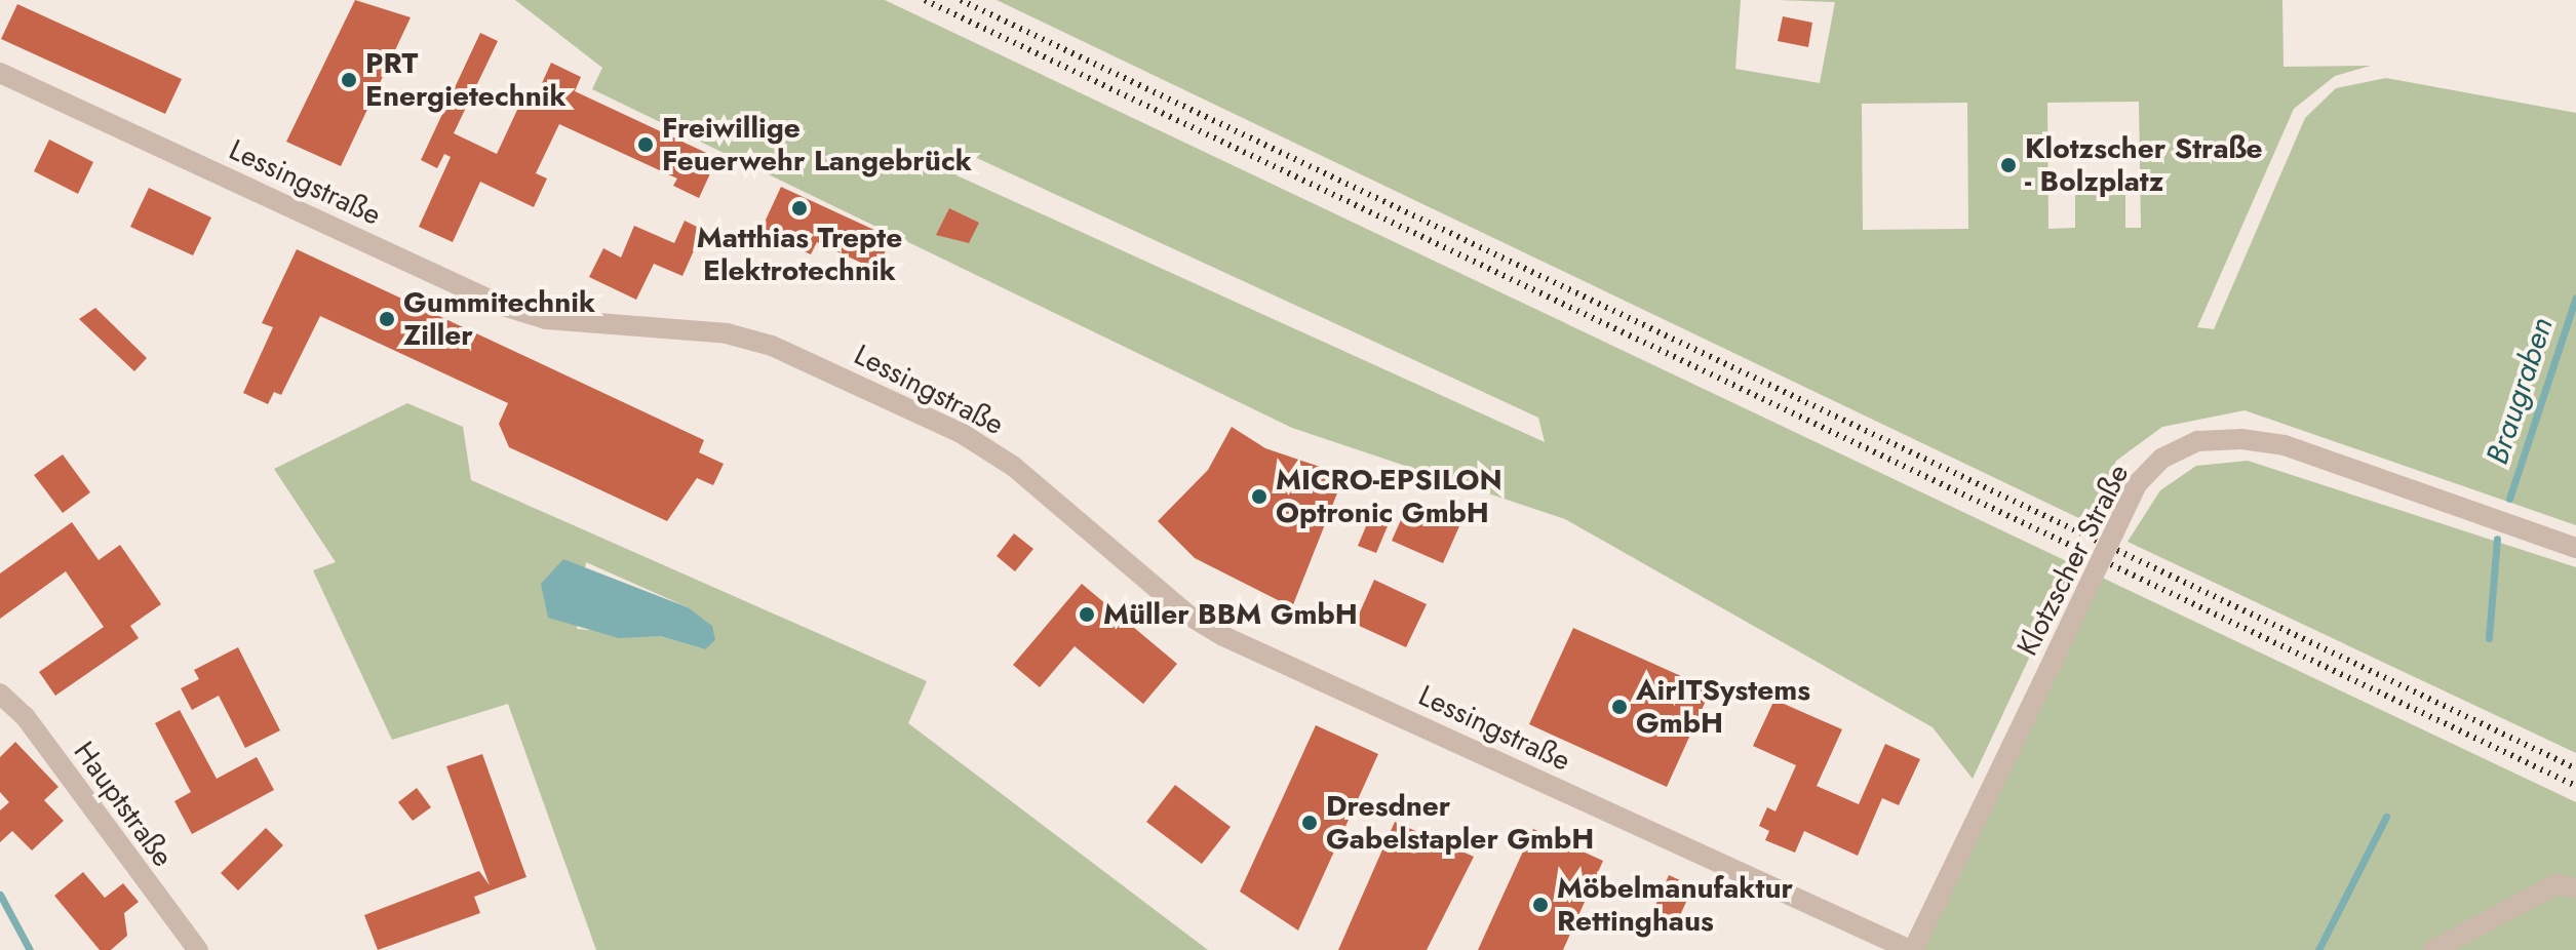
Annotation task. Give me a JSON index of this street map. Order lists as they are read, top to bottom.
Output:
{
  "streets": {
    "street": ["Lessingstraße", "Klotzscher Straße", "Hauptstraße"]
  },
  "crossings": [
    ["Lessingstraße", "Klotzscher Straße"]
  ],
  "water": ["Braugraben"],
  "places": [
    "PRT Energietechnik",
    "Freiwillige Feuerwehr Langebrück",
    "Klotzscher Straße - Bolzplatz",
    "Matthias Trepte Elektrotechnik",
    "Gummitechnik Ziller",
    "MICRO-EPSILON Optronic GmbH",
    "Müller BBM GmbH",
    "AirITSystems GmbH",
    "Dresdner Gabelstapler GmbH",
    "Möbelmanufaktur Rettinghaus"
  ]
}
